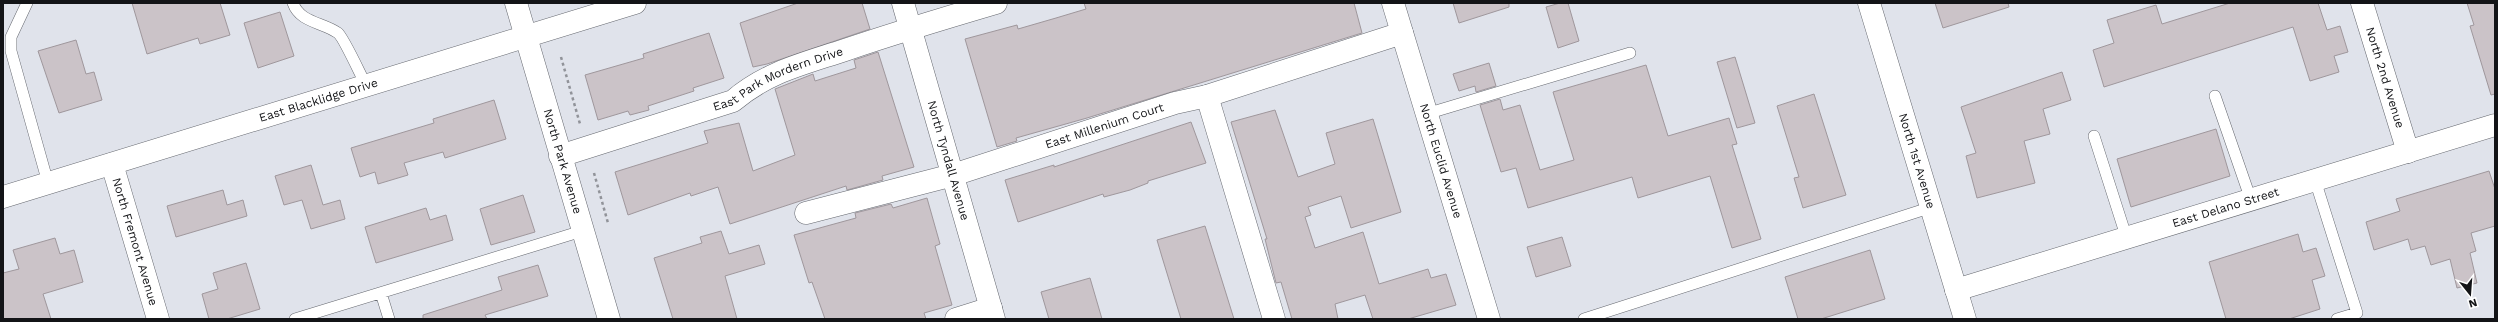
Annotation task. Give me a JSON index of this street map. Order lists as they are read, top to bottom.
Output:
{
  "streets": {
    "street": [
      "North 2nd Avenue",
      "East Park Mordern Drive",
      "East Blacklidge Drive",
      "East Millenium Court",
      "North Park Avenue",
      "North Tyndall Avenue",
      "North Euclid Avenue",
      "North 1st Avenue",
      "East Delano Street",
      "North Fremont Avenue"
    ]
  },
  "crossings": [
    ["North 2nd Avenue", "East Delano Street"],
    ["East Park Mordern Drive", "North Park Avenue"],
    ["East Park Mordern Drive", "North Tyndall Avenue"],
    ["East Blacklidge Drive", "North Park Avenue"],
    ["East Blacklidge Drive", "North Fremont Avenue"],
    ["East Millenium Court", "North Tyndall Avenue"],
    ["East Millenium Court", "North Euclid Avenue"],
    ["North 1st Avenue", "East Delano Street"]
  ],
  "north": "bottom"
}
